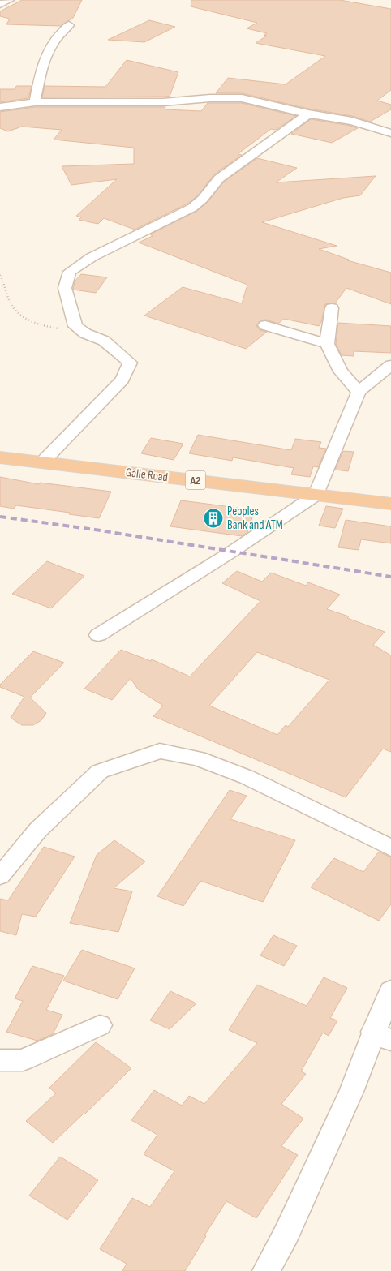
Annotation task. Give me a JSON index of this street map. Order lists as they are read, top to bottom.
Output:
{
  "streets": {
    "highway": ["Galle Road", "A2"]
  },
  "places": {
    "building": ["Peoples Bank and ATM"]
  }
}
